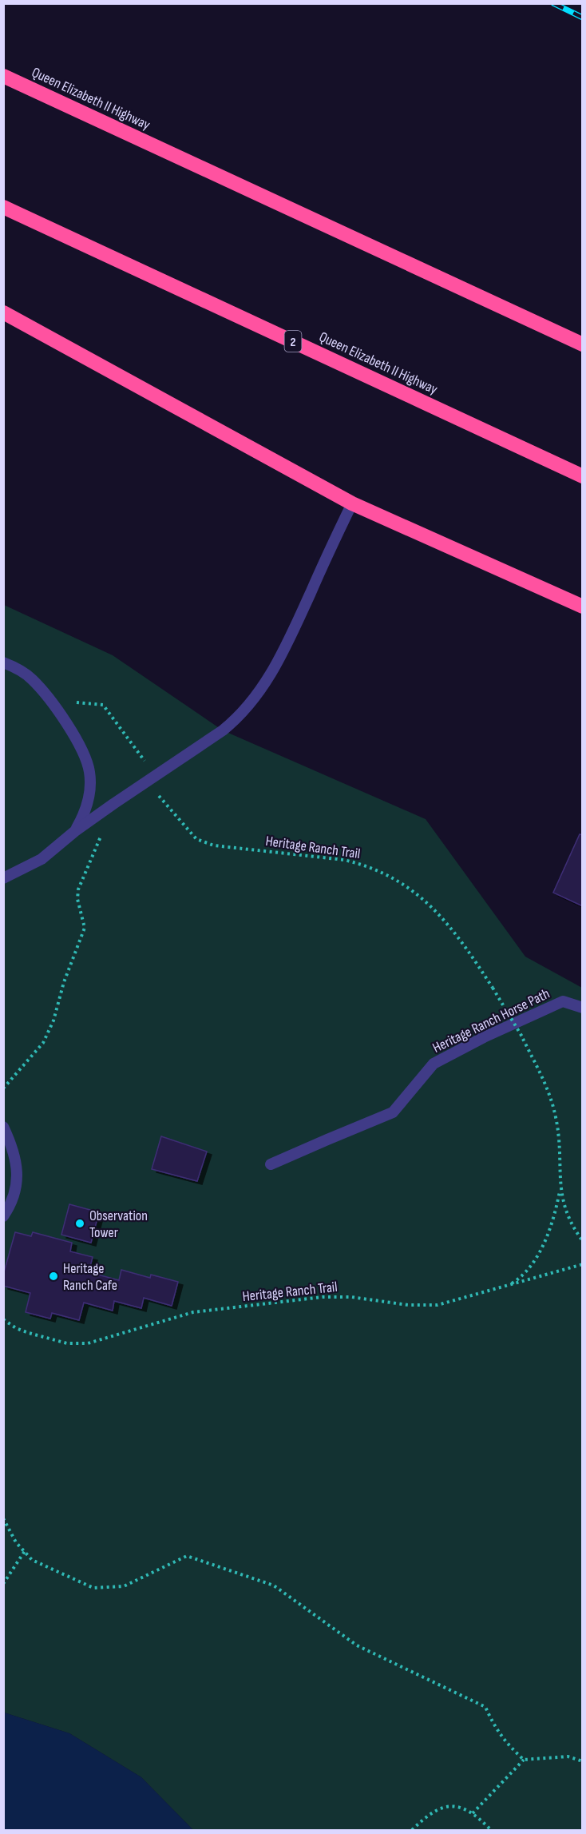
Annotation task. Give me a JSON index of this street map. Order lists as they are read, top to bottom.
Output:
{
  "streets": {
    "highway": ["Queen Elizabeth II Highway", "2"],
    "lane": ["Heritage Ranch Horse Path"],
    "path": ["Heritage Ranch Trail"]
  },
  "places": ["Observation Tower", "Heritage Ranch Cafe"]
}
